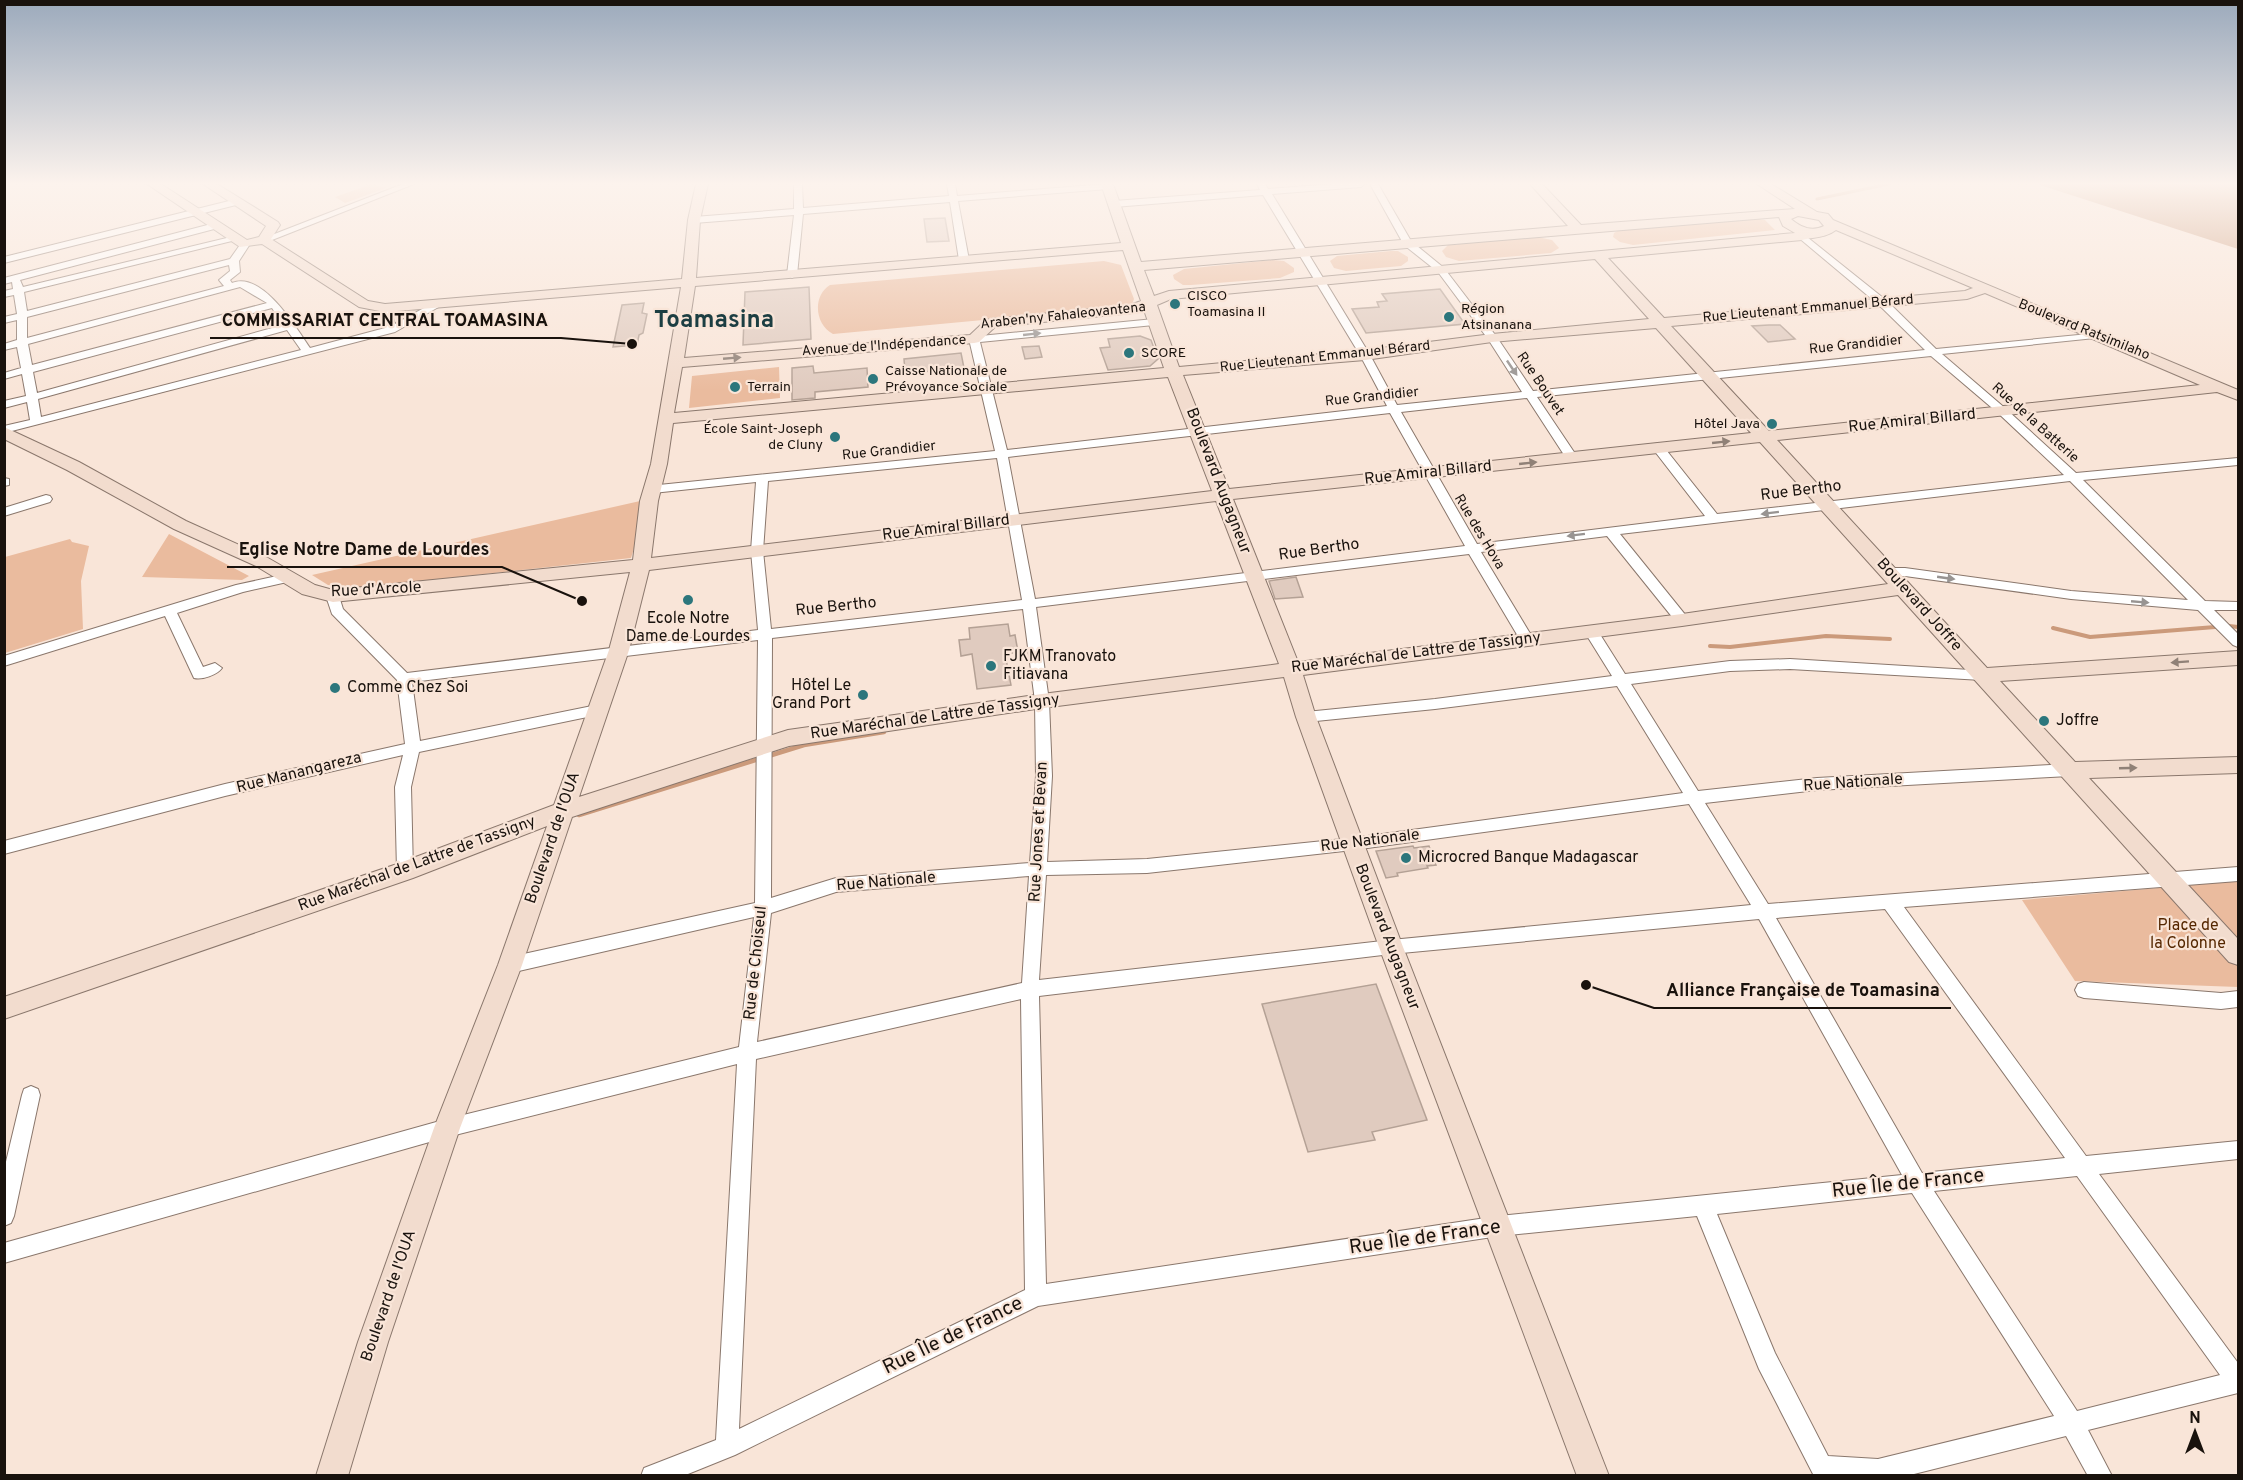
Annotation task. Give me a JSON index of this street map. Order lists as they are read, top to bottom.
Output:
{
  "streets": {
    "street": [
      "Rue Lieutenant Emmanuel Bérard",
      "Araben'ny Fahaleovantena",
      "Boulevard Ratsimilaho",
      "Rue Grandidier",
      "Avenue de l'Indépendance",
      "Rue Bouvet",
      "Rue Amiral Billard",
      "Rue de la Batterie",
      "Boulevard Augagneur",
      "Rue Bertho",
      "Rue des Hova",
      "Rue d'Arcole",
      "Boulevard Joffre",
      "Rue Maréchal de Lattre de Tassigny",
      "Rue Manangareza",
      "Rue Nationale",
      "Rue Jones et Bevan",
      "Boulevard de l'OUA",
      "Rue de Choiseul",
      "Rue Île de France"
    ]
  },
  "crossings": [
    ["Rue Lieutenant Emmanuel Bérard", "Boulevard Ratsimilaho"],
    ["Rue Lieutenant Emmanuel Bérard", "Rue Bouvet"],
    ["Rue Lieutenant Emmanuel Bérard", "Rue de la Batterie"],
    ["Rue Lieutenant Emmanuel Bérard", "Boulevard Augagneur"],
    ["Rue Lieutenant Emmanuel Bérard", "Rue des Hova"],
    ["Rue Lieutenant Emmanuel Bérard", "Boulevard Joffre"],
    ["Rue Lieutenant Emmanuel Bérard", "Rue Jones et Bevan"],
    ["Rue Lieutenant Emmanuel Bérard", "Boulevard de l'OUA"],
    ["Araben'ny Fahaleovantena", "Avenue de l'Indépendance"],
    ["Araben'ny Fahaleovantena", "Boulevard Augagneur"],
    ["Araben'ny Fahaleovantena", "Rue Jones et Bevan"],
    ["Boulevard Ratsimilaho", "Rue Grandidier"],
    ["Boulevard Ratsimilaho", "Rue Amiral Billard"],
    ["Rue Grandidier", "Rue Bouvet"],
    ["Rue Grandidier", "Rue de la Batterie"],
    ["Rue Grandidier", "Boulevard Augagneur"],
    ["Rue Grandidier", "Rue des Hova"],
    ["Rue Grandidier", "Boulevard Joffre"],
    ["Rue Grandidier", "Rue Jones et Bevan"],
    ["Rue Grandidier", "Boulevard de l'OUA"],
    ["Rue Grandidier", "Rue de Choiseul"],
    ["Avenue de l'Indépendance", "Rue Bouvet"],
    ["Avenue de l'Indépendance", "Boulevard Augagneur"],
    ["Avenue de l'Indépendance", "Rue des Hova"],
    ["Avenue de l'Indépendance", "Boulevard Joffre"],
    ["Avenue de l'Indépendance", "Rue Jones et Bevan"],
    ["Avenue de l'Indépendance", "Boulevard de l'OUA"],
    ["Rue Bouvet", "Rue Amiral Billard"],
    ["Rue Amiral Billard", "Rue de la Batterie"],
    ["Rue Amiral Billard", "Boulevard Augagneur"],
    ["Rue Amiral Billard", "Rue des Hova"],
    ["Rue Amiral Billard", "Rue d'Arcole"],
    ["Rue Amiral Billard", "Boulevard Joffre"],
    ["Rue Amiral Billard", "Rue Jones et Bevan"],
    ["Rue Amiral Billard", "Boulevard de l'OUA"],
    ["Rue Amiral Billard", "Rue de Choiseul"],
    ["Rue de la Batterie", "Rue Bertho"],
    ["Boulevard Augagneur", "Rue Bertho"],
    ["Boulevard Augagneur", "Rue Maréchal de Lattre de Tassigny"],
    ["Boulevard Augagneur", "Rue Nationale"],
    ["Boulevard Augagneur", "Rue Île de France"],
    ["Rue Bertho", "Rue des Hova"],
    ["Rue Bertho", "Boulevard Joffre"],
    ["Rue Bertho", "Rue Jones et Bevan"],
    ["Rue Bertho", "Boulevard de l'OUA"],
    ["Rue Bertho", "Rue de Choiseul"],
    ["Rue des Hova", "Rue Maréchal de Lattre de Tassigny"],
    ["Rue d'Arcole", "Boulevard de l'OUA"],
    ["Boulevard Joffre", "Rue Maréchal de Lattre de Tassigny"],
    ["Boulevard Joffre", "Rue Nationale"],
    ["Rue Maréchal de Lattre de Tassigny", "Rue Jones et Bevan"],
    ["Rue Maréchal de Lattre de Tassigny", "Boulevard de l'OUA"],
    ["Rue Maréchal de Lattre de Tassigny", "Rue de Choiseul"],
    ["Rue Manangareza", "Boulevard de l'OUA"],
    ["Rue Nationale", "Rue Jones et Bevan"],
    ["Rue Nationale", "Boulevard de l'OUA"],
    ["Rue Nationale", "Rue de Choiseul"],
    ["Rue Jones et Bevan", "Rue Île de France"],
    ["Rue de Choiseul", "Rue Île de France"]
  ],
  "districts": ["Toamasina"],
  "parks": ["Place de la Colonne"],
  "places": [
    "CISCO Toamasina II",
    "Région Atsinanana",
    "COMMISSARIAT CENTRAL TOAMASINA",
    "SCORE",
    "Caisse Nationale de Prévoyance Sociale",
    "Terrain",
    "Hôtel Java",
    "École Saint-Joseph de Cluny",
    "Ecole Notre Dame de Lourdes",
    "Eglise Notre Dame de Lourdes",
    "FJKM Tranovato Fitiavana",
    "Comme Chez Soi",
    "Hôtel Le Grand Port",
    "Joffre",
    "Microcred Banque Madagascar",
    "Alliance Française de Toamasina"
  ],
  "north": "top"
}
